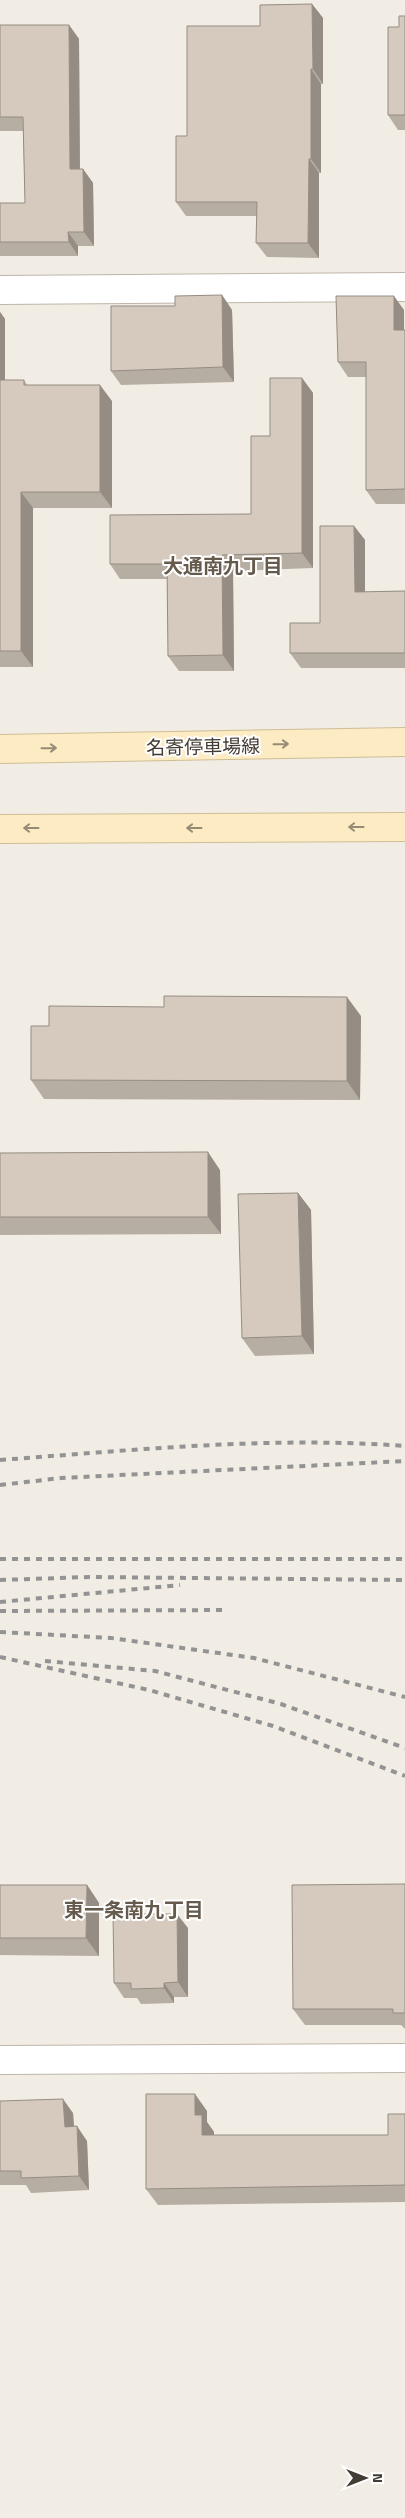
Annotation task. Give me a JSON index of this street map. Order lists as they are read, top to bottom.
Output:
{
  "streets": {
    "main road": ["名寄停車場線"]
  },
  "districts": ["大通南九丁目", "東一条南九丁目"],
  "north": "right"
}
